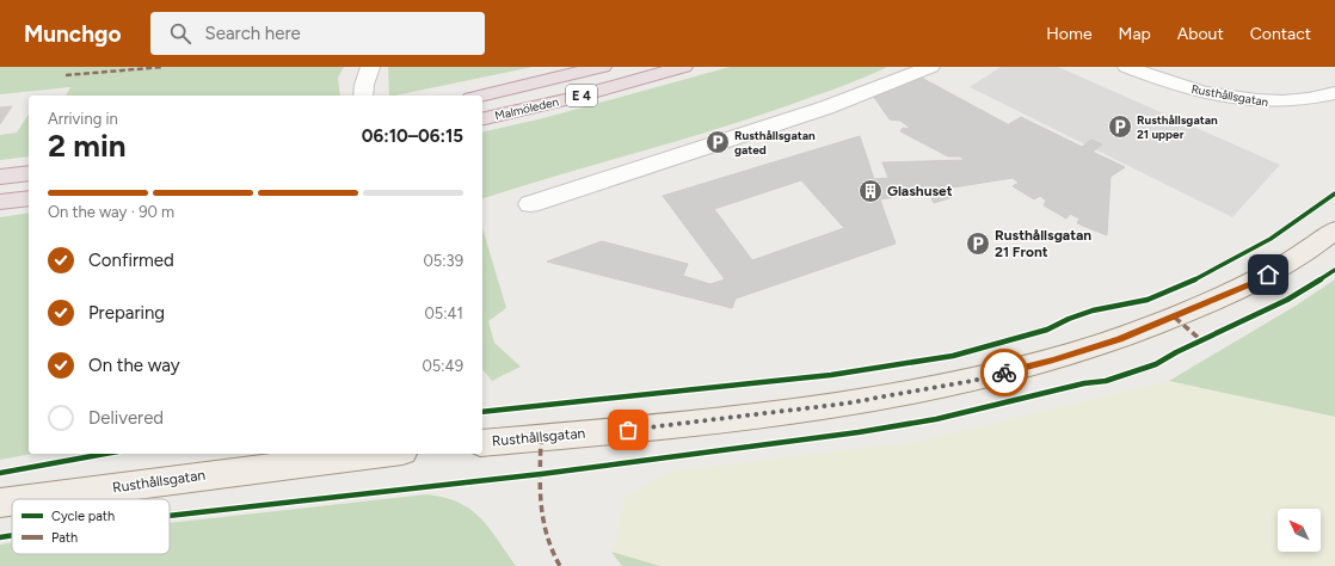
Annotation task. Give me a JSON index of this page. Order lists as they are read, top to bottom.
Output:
{
  "streets": {
    "highway": ["E 4", "Malmöleden"],
    "main road": ["Rusthållsgatan"]
  },
  "places": {
    "parking": ["Rusthållsgatan 21 upper", "Rusthållsgatan gated", "Rusthållsgatan 21 Front"],
    "building": ["Glashuset"]
  },
  "legend": ["Cycle path", "Path"],
  "north": "top left",
  "page": {
    "header": "Munchgo",
    "search": "Search here",
    "nav": [
      "Home",
      "Map",
      "About",
      "Contact"
    ],
    "heading": ["2 min", "Arriving in", "06:10–06:15"],
    "bar": "On the way · 90 m",
    "list": [
      ["Confirmed", "05:39"],
      ["Preparing", "05:41"],
      ["On the way", "05:49"],
      "Delivered"
    ]
  }
}
